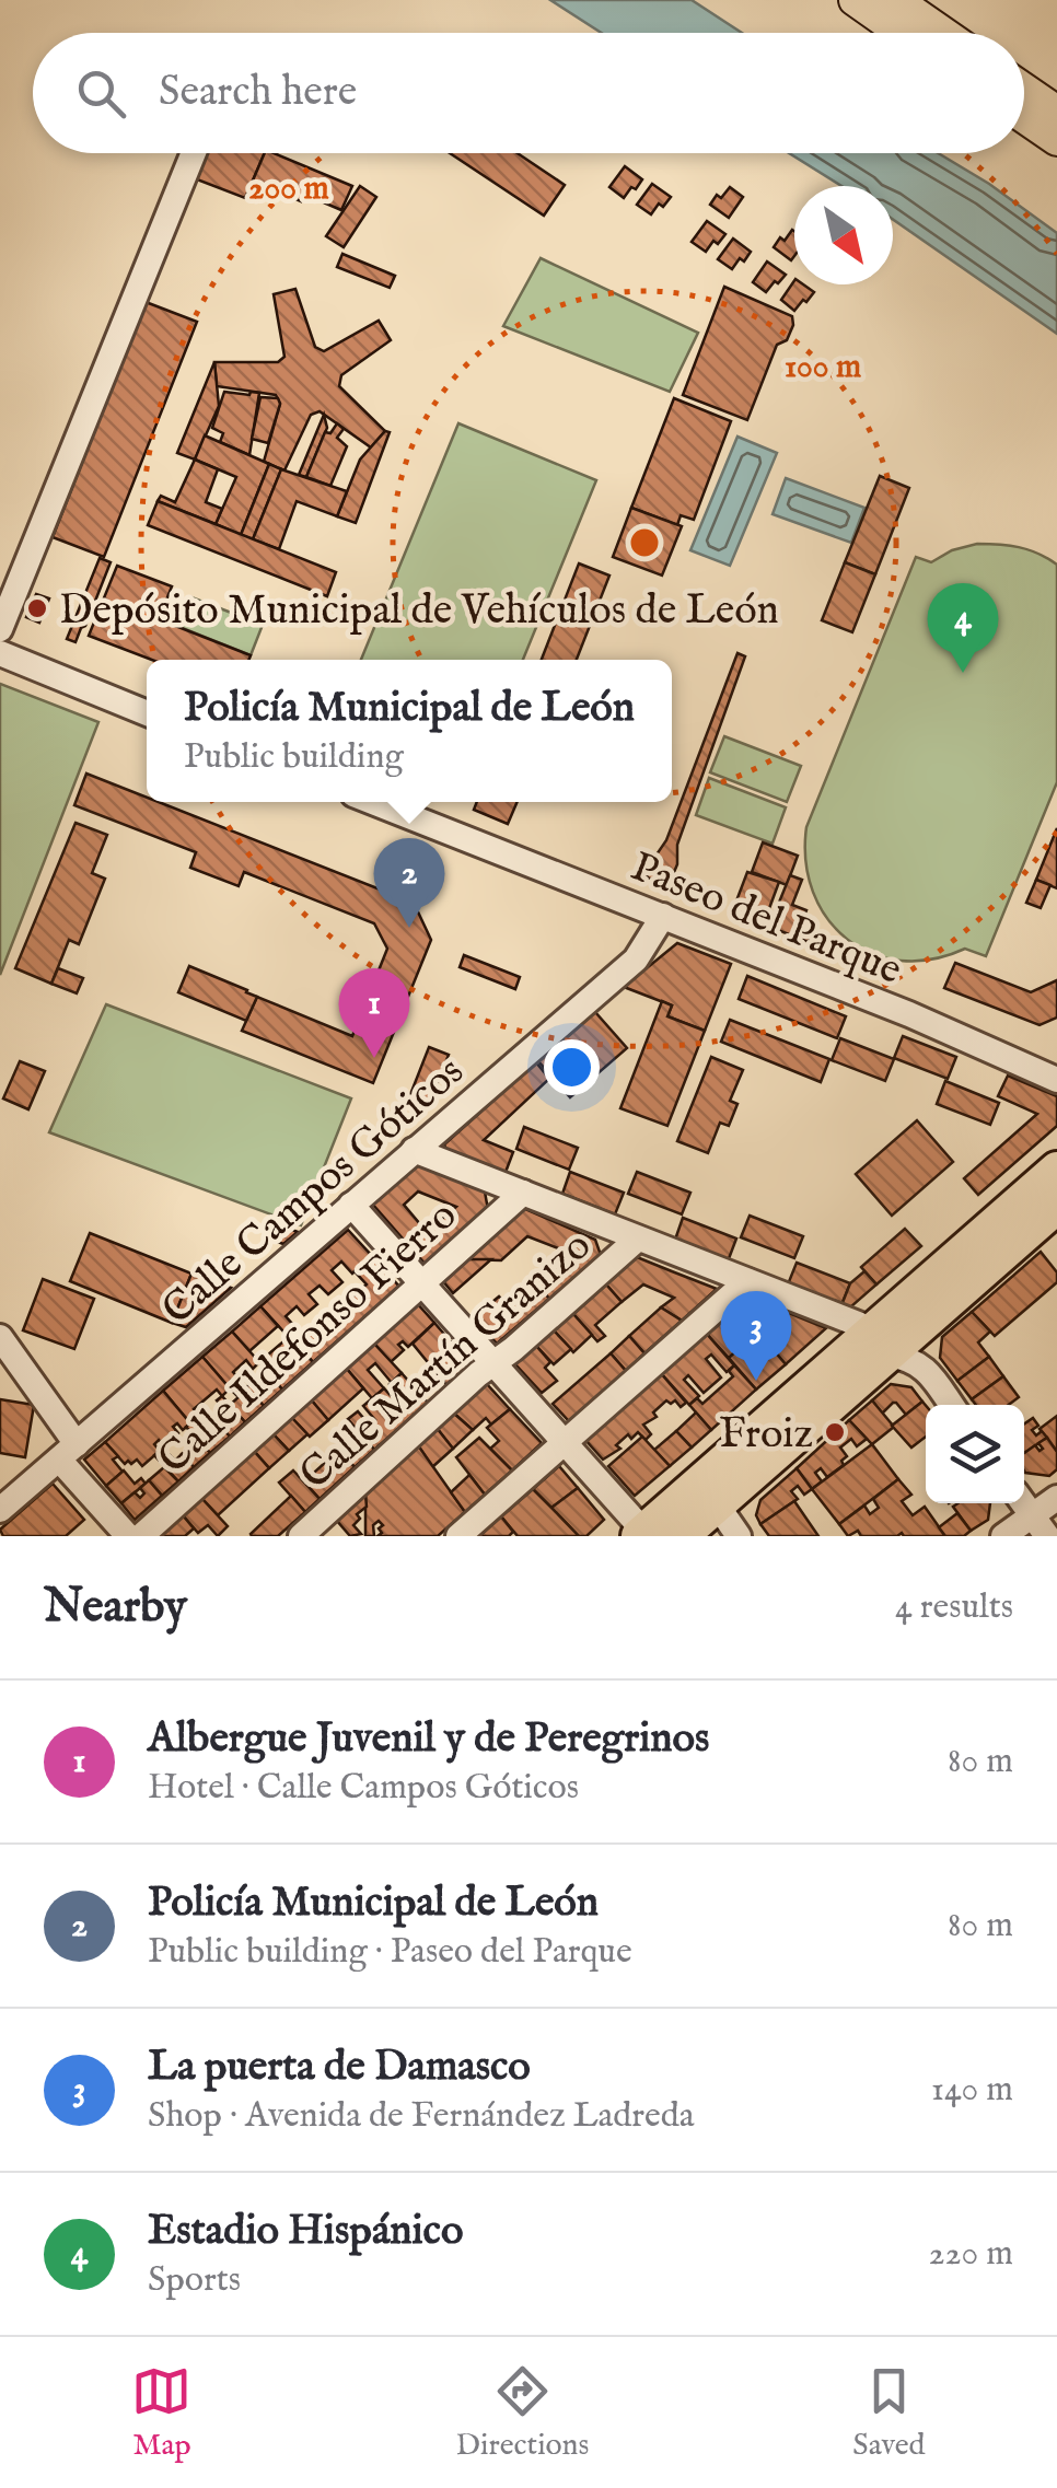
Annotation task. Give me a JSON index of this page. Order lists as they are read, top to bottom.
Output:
{
  "streets": {
    "street": [
      "Paseo del Parque",
      "Calle Campos Góticos",
      "Calle Ildefonso Fierro",
      "Calle Martín Granizo"
    ]
  },
  "crossings": [
    ["Paseo del Parque", "Calle Campos Góticos"]
  ],
  "places": ["Depósito Municipal de Vehículos de León", "Froiz"],
  "north": "bottom right",
  "page": {
    "search": "Search here",
    "pins": [
      "4",
      "2",
      "1",
      "3"
    ],
    "popup": ["Policía Municipal de León", "Public building"],
    "heading": ["Nearby", "4 results"],
    "list": [
      {
        "mark": "1",
        "name": "Albergue Juvenil y de Peregrinos",
        "note": "Hotel · Calle Campos Góticos",
        "value": "80 m"
      },
      {
        "mark": "2",
        "name": "Policía Municipal de León",
        "note": "Public building · Paseo del Parque",
        "value": "80 m"
      },
      {
        "mark": "3",
        "name": "La puerta de Damasco",
        "note": "Shop · Avenida de Fernández Ladreda",
        "value": "140 m"
      },
      {
        "mark": "4",
        "name": "Estadio Hispánico",
        "note": "Sports",
        "value": "220 m"
      }
    ],
    "nav": ["Map", "Directions", "Saved"]
  },
  "rings": ["200 m", "100 m"]
}
